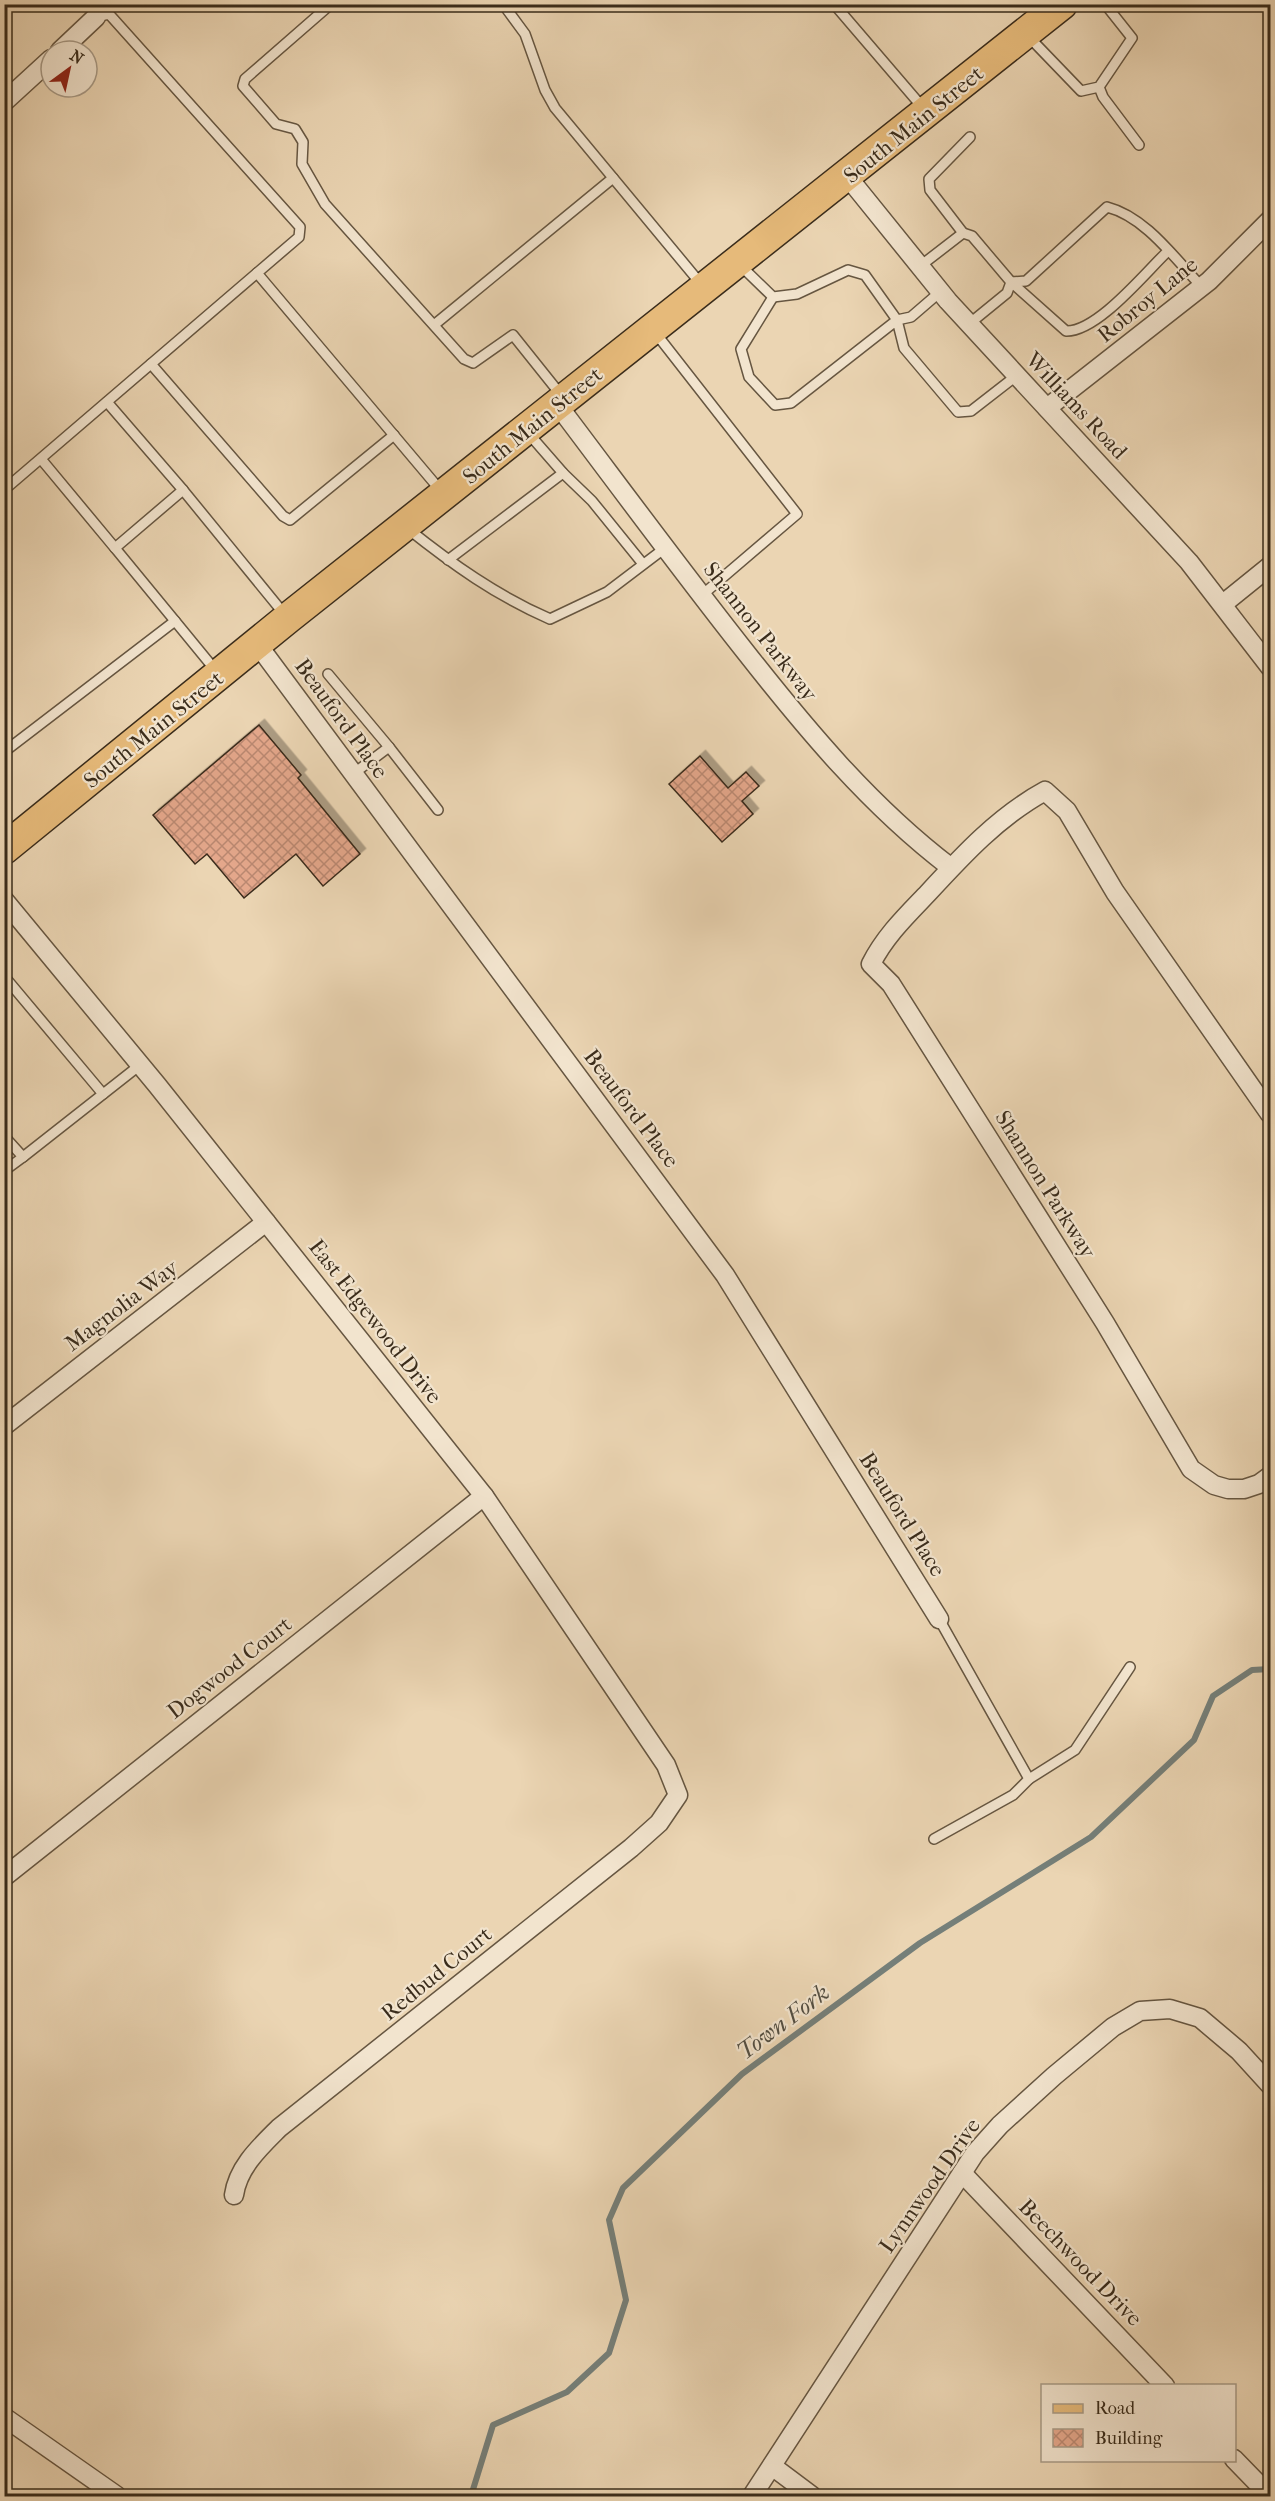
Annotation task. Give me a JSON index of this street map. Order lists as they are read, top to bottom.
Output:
{
  "streets": {
    "main road": ["South Main Street"],
    "street": [
      "Robroy Lane",
      "Williams Road",
      "Shannon Parkway",
      "Beauford Place",
      "Magnolia Way",
      "East Edgewood Drive",
      "Dogwood Court",
      "Redbud Court",
      "Lynnwood Drive",
      "Beechwood Drive"
    ]
  },
  "crossings": [
    ["South Main Street", "Williams Road"],
    ["South Main Street", "Shannon Parkway"],
    ["South Main Street", "Beauford Place"],
    ["Robroy Lane", "Williams Road"],
    ["Magnolia Way", "East Edgewood Drive"],
    ["East Edgewood Drive", "Dogwood Court"],
    ["East Edgewood Drive", "Redbud Court"],
    ["Lynnwood Drive", "Beechwood Drive"]
  ],
  "water": ["Town Fork"],
  "legend": ["Road", "Building"],
  "north": "top right"
}
